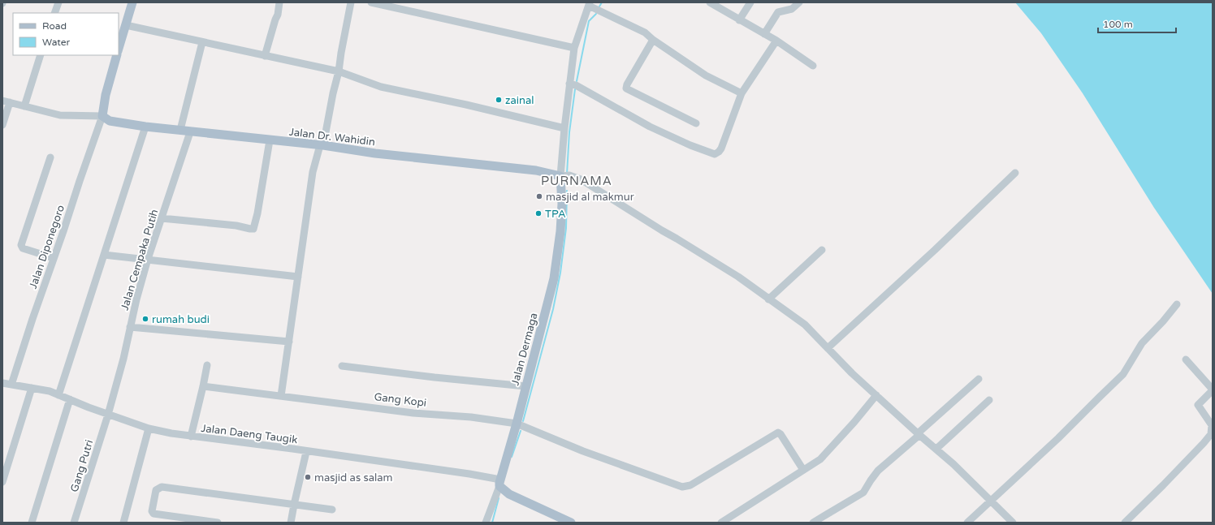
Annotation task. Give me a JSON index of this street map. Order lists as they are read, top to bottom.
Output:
{
  "streets": {
    "main road": ["Jalan Dr. Wahidin", "Jalan Dermaga"],
    "street": [
      "Jalan Diponegoro",
      "Jalan Cempaka Putih",
      "Gang Kopi",
      "Jalan Daeng Taugik",
      "Gang Putri"
    ]
  },
  "crossings": [
    ["Jalan Dr. Wahidin", "Jalan Diponegoro"],
    ["Jalan Dr. Wahidin", "Jalan Cempaka Putih"],
    ["Jalan Dr. Wahidin", "Jalan Dermaga"],
    ["Jalan Diponegoro", "Jalan Daeng Taugik"],
    ["Jalan Cempaka Putih", "Jalan Daeng Taugik"],
    ["Jalan Cempaka Putih", "Gang Putri"],
    ["Jalan Dermaga", "Gang Kopi"],
    ["Jalan Dermaga", "Jalan Daeng Taugik"],
    ["Jalan Daeng Taugik", "Gang Putri"]
  ],
  "districts": ["PURNAMA"],
  "places": [
    "zainal",
    "masjid al makmur",
    "TPA",
    "rumah budi",
    "masjid as salam"
  ],
  "legend": ["Road", "Water"],
  "scale_bar": "100 m"
}
